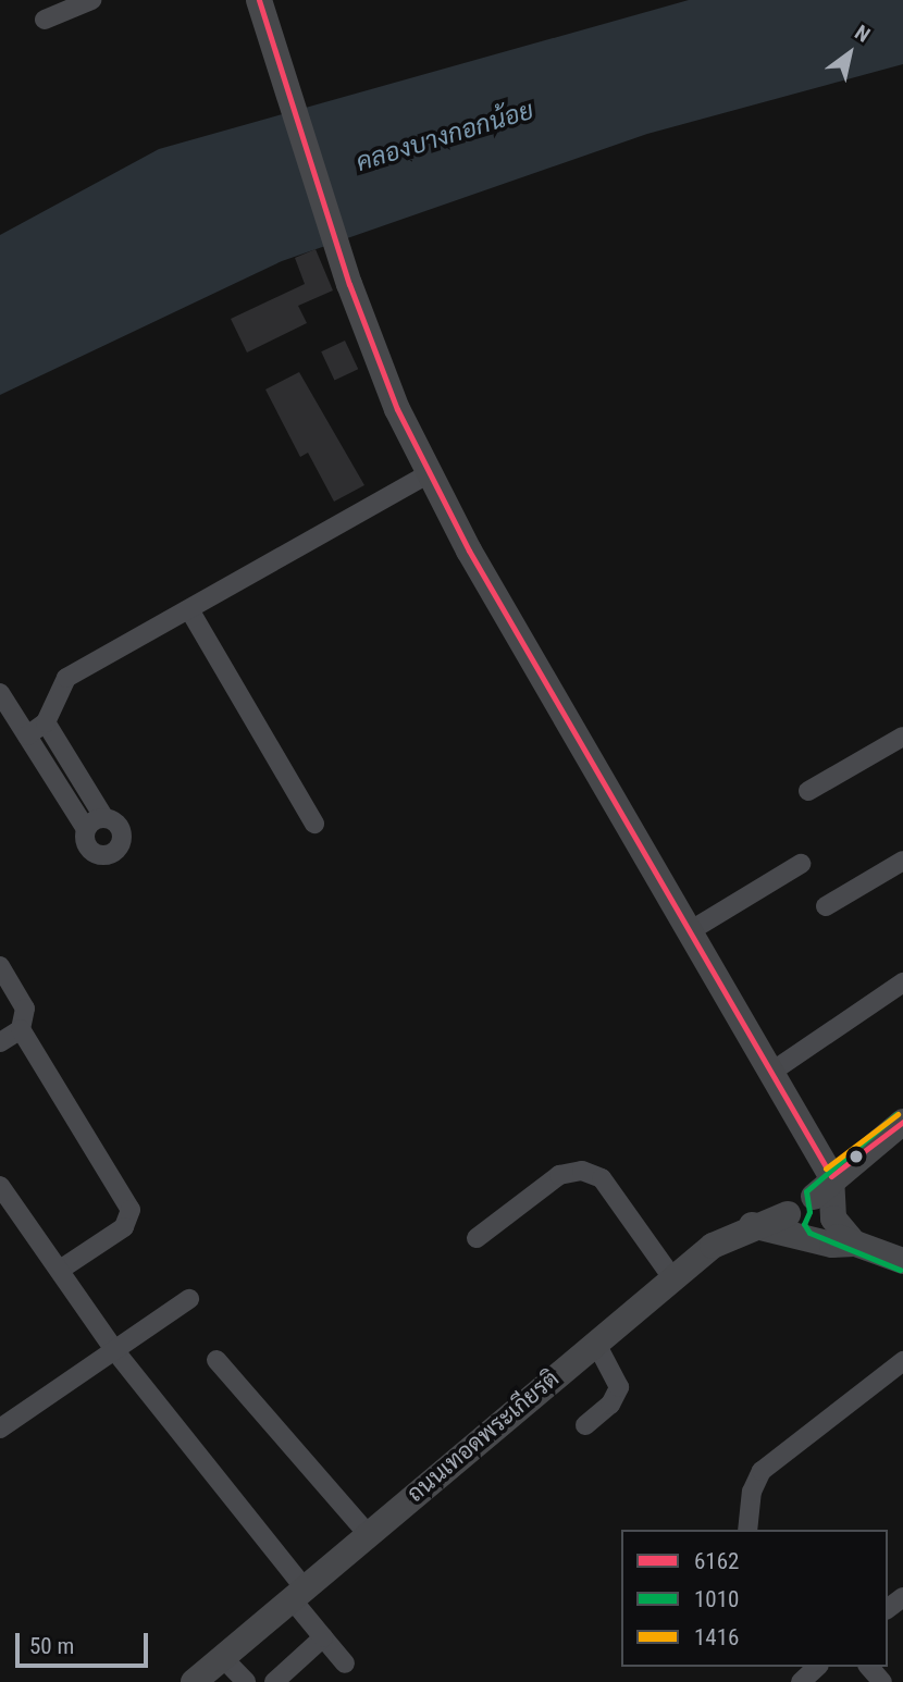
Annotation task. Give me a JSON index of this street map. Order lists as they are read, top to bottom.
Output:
{
  "streets": {
    "street": ["ถนนเทอดพระเกียรติ"]
  },
  "water": ["คลองบางกอกน้อย"],
  "lines": ["transit line 6162", "transit line 1010", "transit line 1416"],
  "legend": ["6162", "1010", "1416"],
  "scale_bar": "50 m",
  "north": "top right"
}
